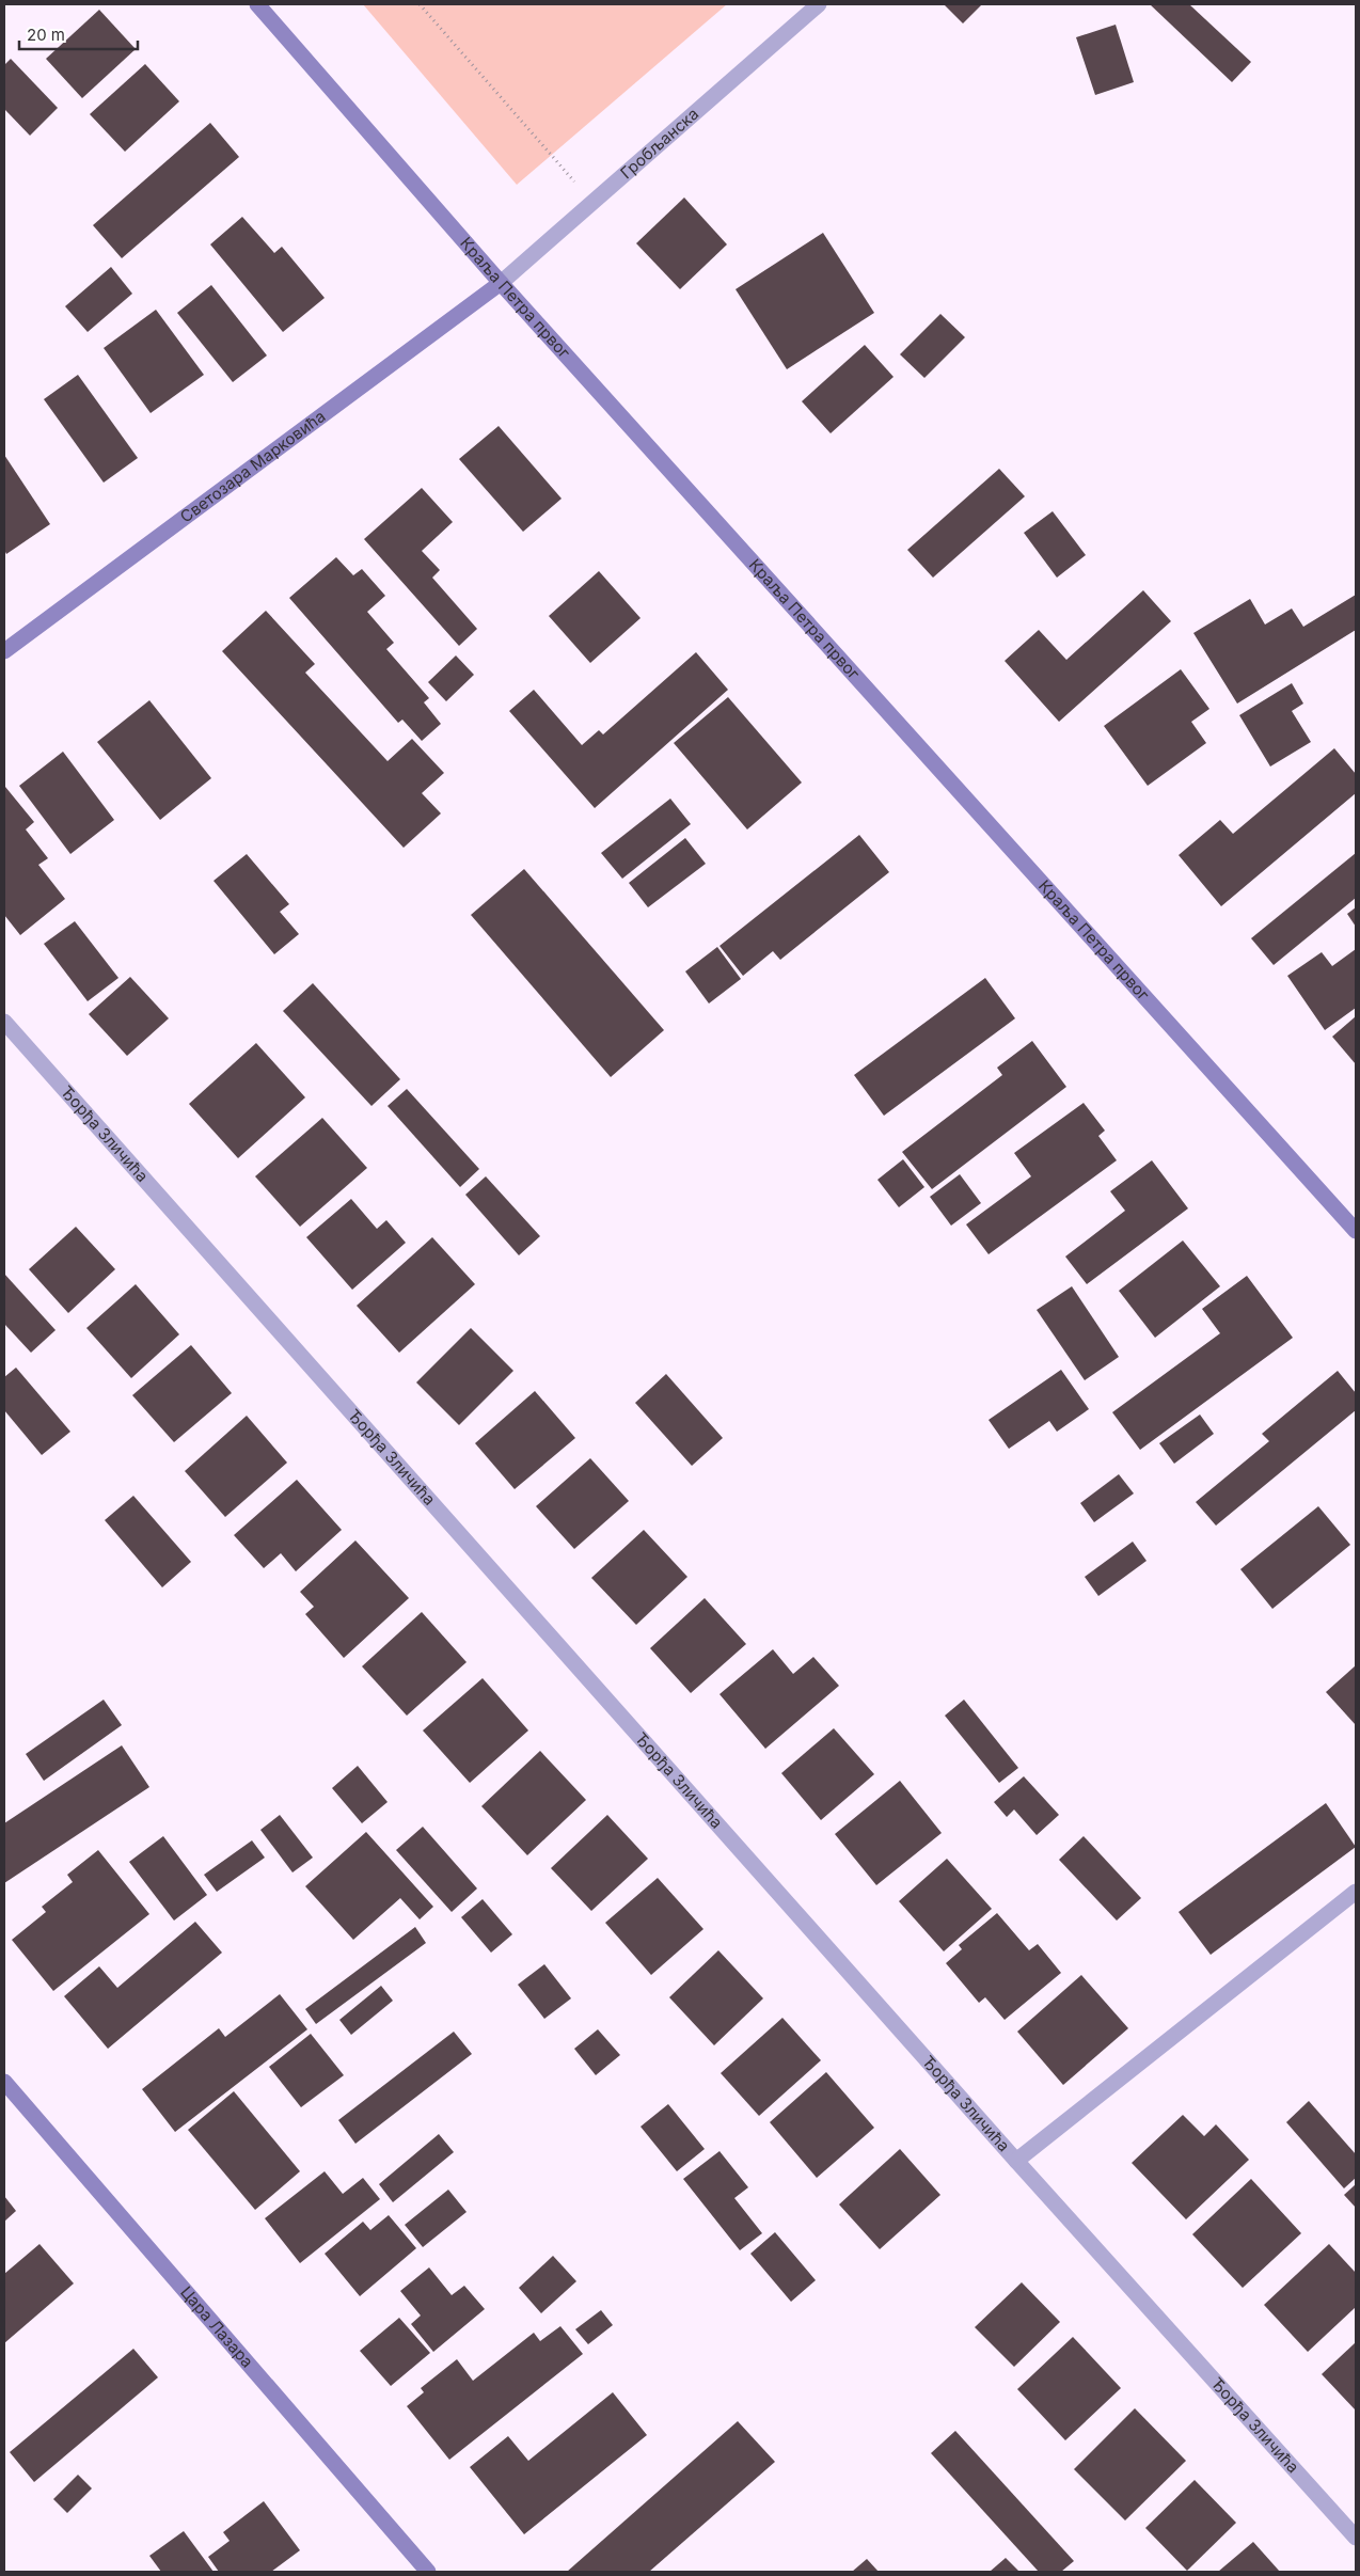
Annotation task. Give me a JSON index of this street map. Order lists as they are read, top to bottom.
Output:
{
  "streets": {
    "main road": ["Краља Петра првог", "Светозара Марковића", "Цара Лазара"],
    "street": ["Гробљанска", "Ђорђа Зличића"]
  },
  "crossings": [
    ["Гробљанска", "Краља Петра првог"],
    ["Гробљанска", "Светозара Марковића"],
    ["Краља Петра првог", "Светозара Марковића"]
  ],
  "scale_bar": "20 m"
}
